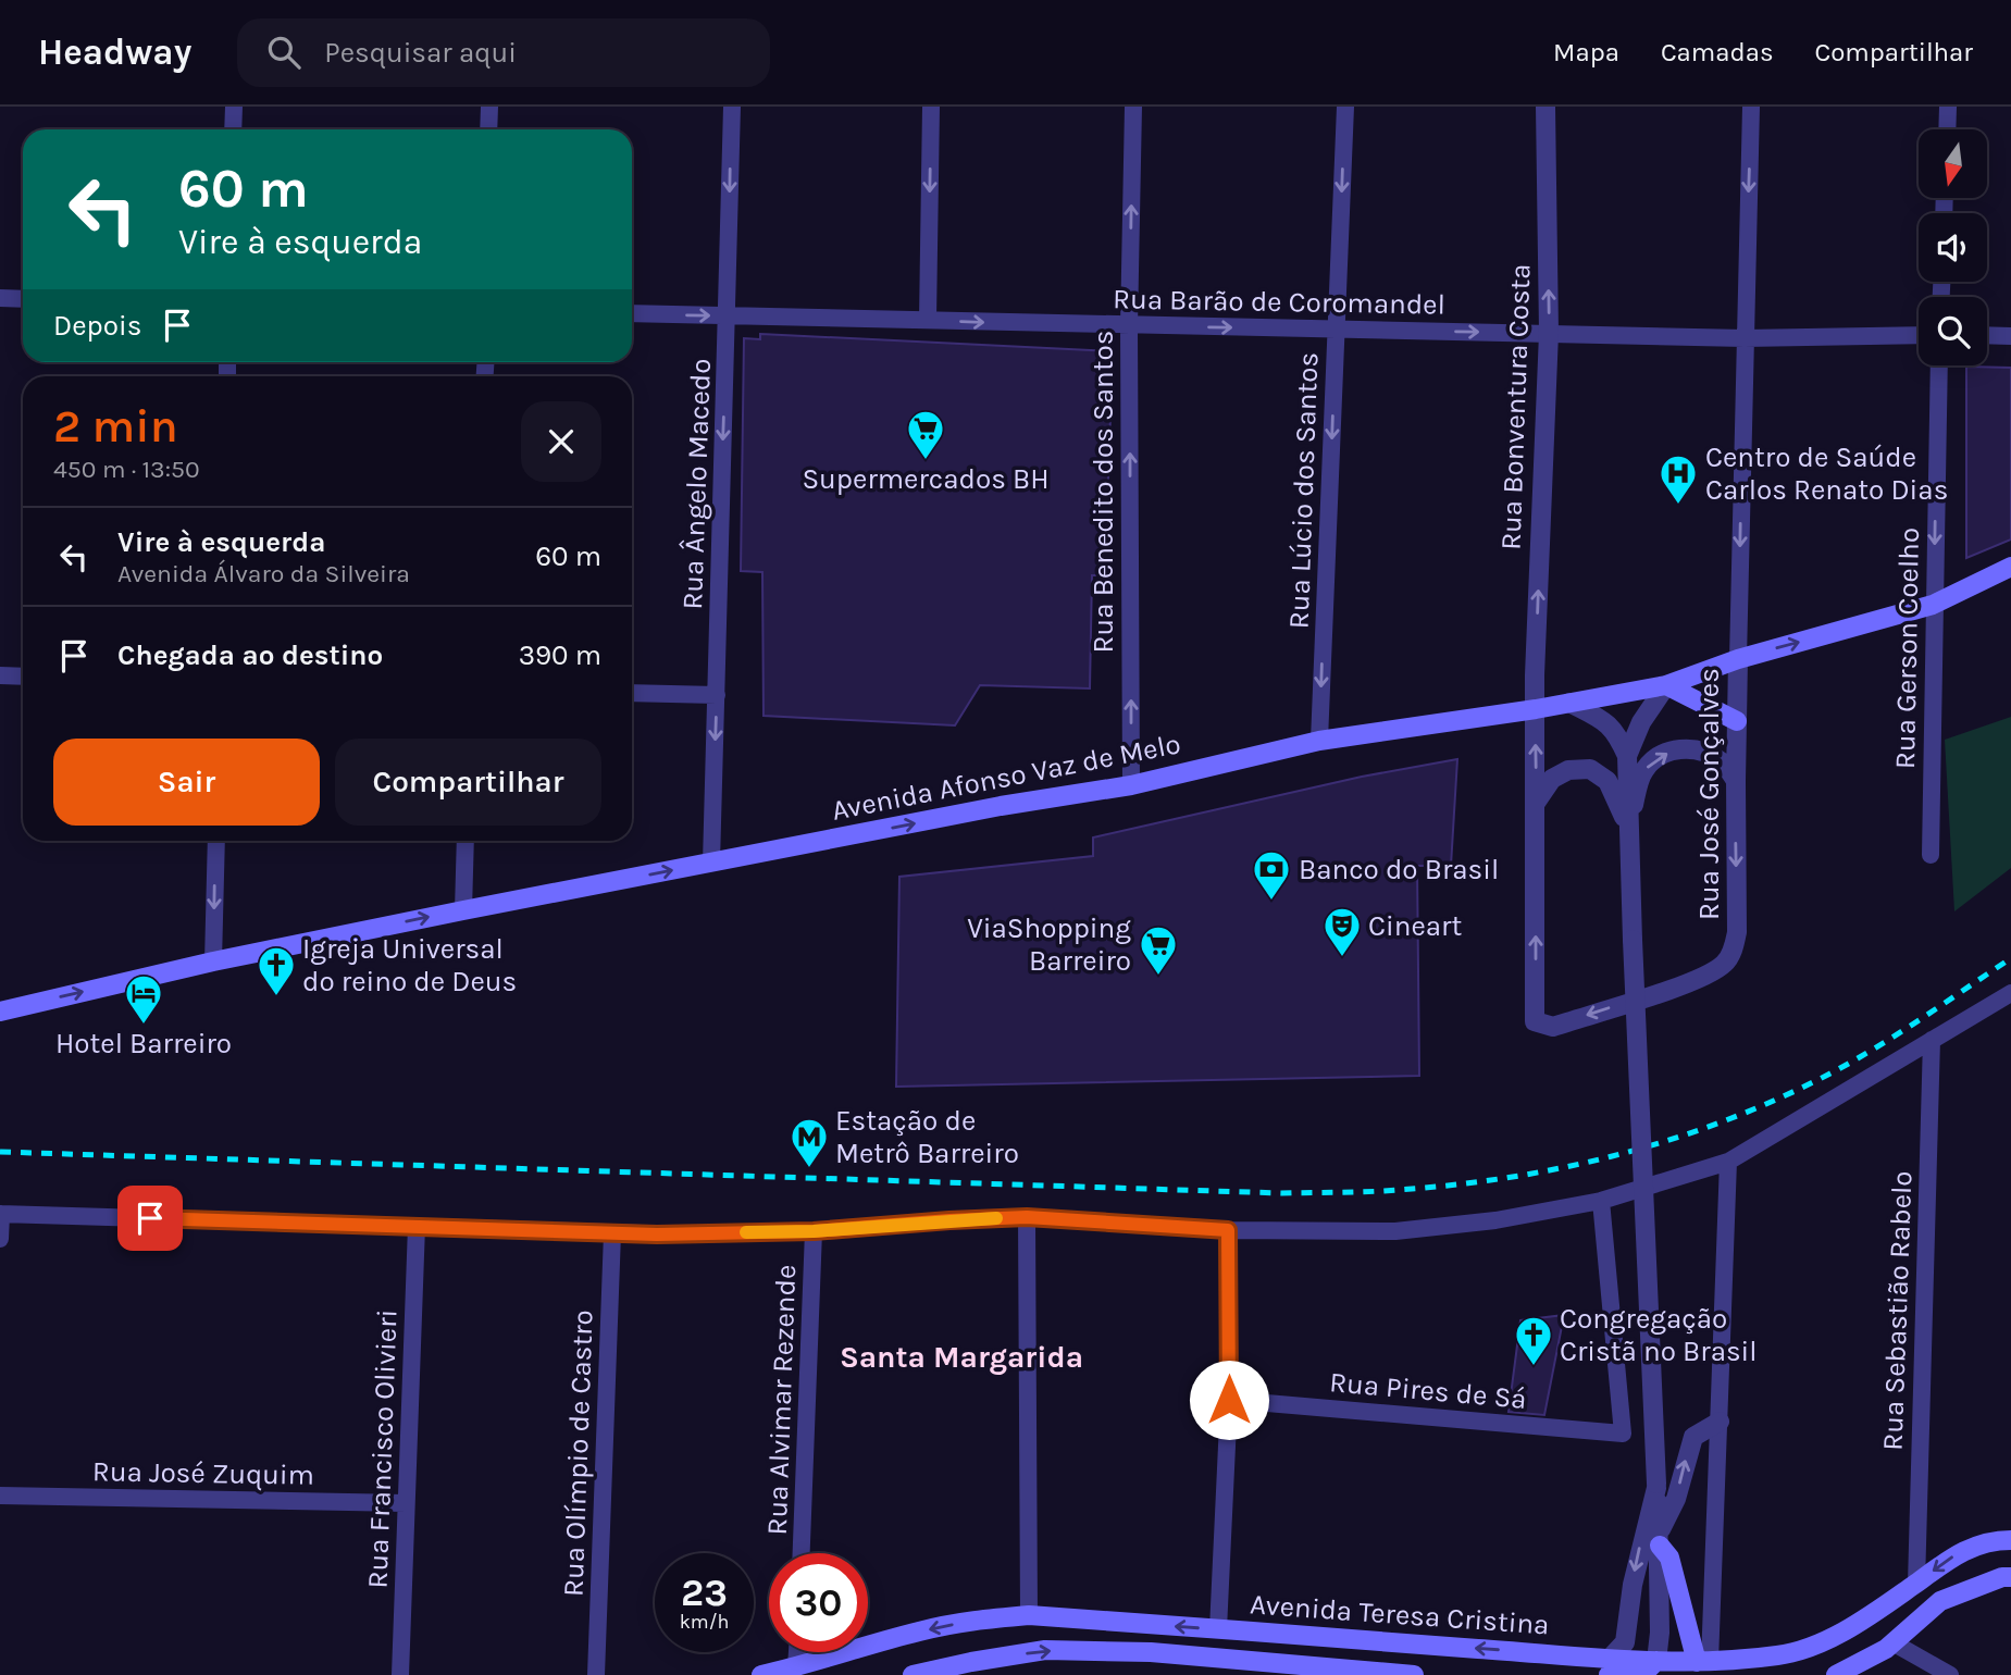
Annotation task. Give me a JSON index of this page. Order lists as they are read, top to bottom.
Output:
{
  "streets": {
    "main road": ["Avenida Afonso Vaz de Melo", "Avenida Teresa Cristina"],
    "street": [
      "Rua Barão de Coromandel",
      "Rua Bonventura Costa",
      "Rua Ângelo Macedo",
      "Rua Lúcio dos Santos",
      "Rua Benedito dos Santos",
      "Rua Gerson Coelho",
      "Rua José Gonçalves",
      "Rua Sebastião Rabelo",
      "Rua Pires de Sá",
      "Rua Alvimar Rezende",
      "Rua Francisco Olivieri",
      "Rua Olímpio de Castro",
      "Rua José Zuquim"
    ]
  },
  "crossings": [
    ["Rua Barão de Coromandel", "Rua Bonventura Costa"],
    ["Rua Barão de Coromandel", "Rua Ângelo Macedo"],
    ["Rua Barão de Coromandel", "Rua Lúcio dos Santos"],
    ["Rua Barão de Coromandel", "Rua Benedito dos Santos"],
    ["Rua Barão de Coromandel", "Rua José Gonçalves"],
    ["Rua Bonventura Costa", "Avenida Afonso Vaz de Melo"],
    ["Rua Bonventura Costa", "Rua José Gonçalves"],
    ["Rua Ângelo Macedo", "Avenida Afonso Vaz de Melo"],
    ["Rua Lúcio dos Santos", "Avenida Afonso Vaz de Melo"],
    ["Rua Benedito dos Santos", "Avenida Afonso Vaz de Melo"],
    ["Rua Gerson Coelho", "Avenida Afonso Vaz de Melo"],
    ["Avenida Afonso Vaz de Melo", "Rua José Gonçalves"],
    ["Rua Francisco Olivieri", "Rua José Zuquim"]
  ],
  "one_way": [
    "Rua Barão de Coromandel",
    "Rua Bonventura Costa",
    "Rua Ângelo Macedo",
    "Rua Lúcio dos Santos",
    "Rua Benedito dos Santos",
    "Rua Gerson Coelho",
    "Avenida Afonso Vaz de Melo"
  ],
  "districts": ["Santa Margarida"],
  "places": {
    "supermarket": ["Supermercados BH", "ViaShopping Barreiro"],
    "hospital": ["Centro de Saúde Carlos Renato Dias"],
    "bank": ["Banco do Brasil"],
    "theatre": ["Cineart"],
    "church": ["Igreja Universal do reino de Deus", "Congregação Cristã no Brasil"],
    "hotel": ["Hotel Barreiro"],
    "metro station": ["Estação de Metrô Barreiro"]
  },
  "north": "bottom",
  "page": {
    "header": "Headway",
    "search": "Pesquisar aqui",
    "nav": ["Mapa", "Camadas", "Compartilhar"],
    "turn": ["60 m", "Vire à esquerda"],
    "then": "Depois",
    "heading": ["2 min", "450 m · 13:50"],
    "list": [
      {
        "name": "Vire à esquerda",
        "note": "Avenida Álvaro da Silveira",
        "value": "60 m"
      },
      {
        "name": "Chegada ao destino",
        "value": "390 m"
      }
    ],
    "buttons": ["Sair", "Compartilhar"],
    "speed": "23 km/h",
    "limit": "30"
  }
}
